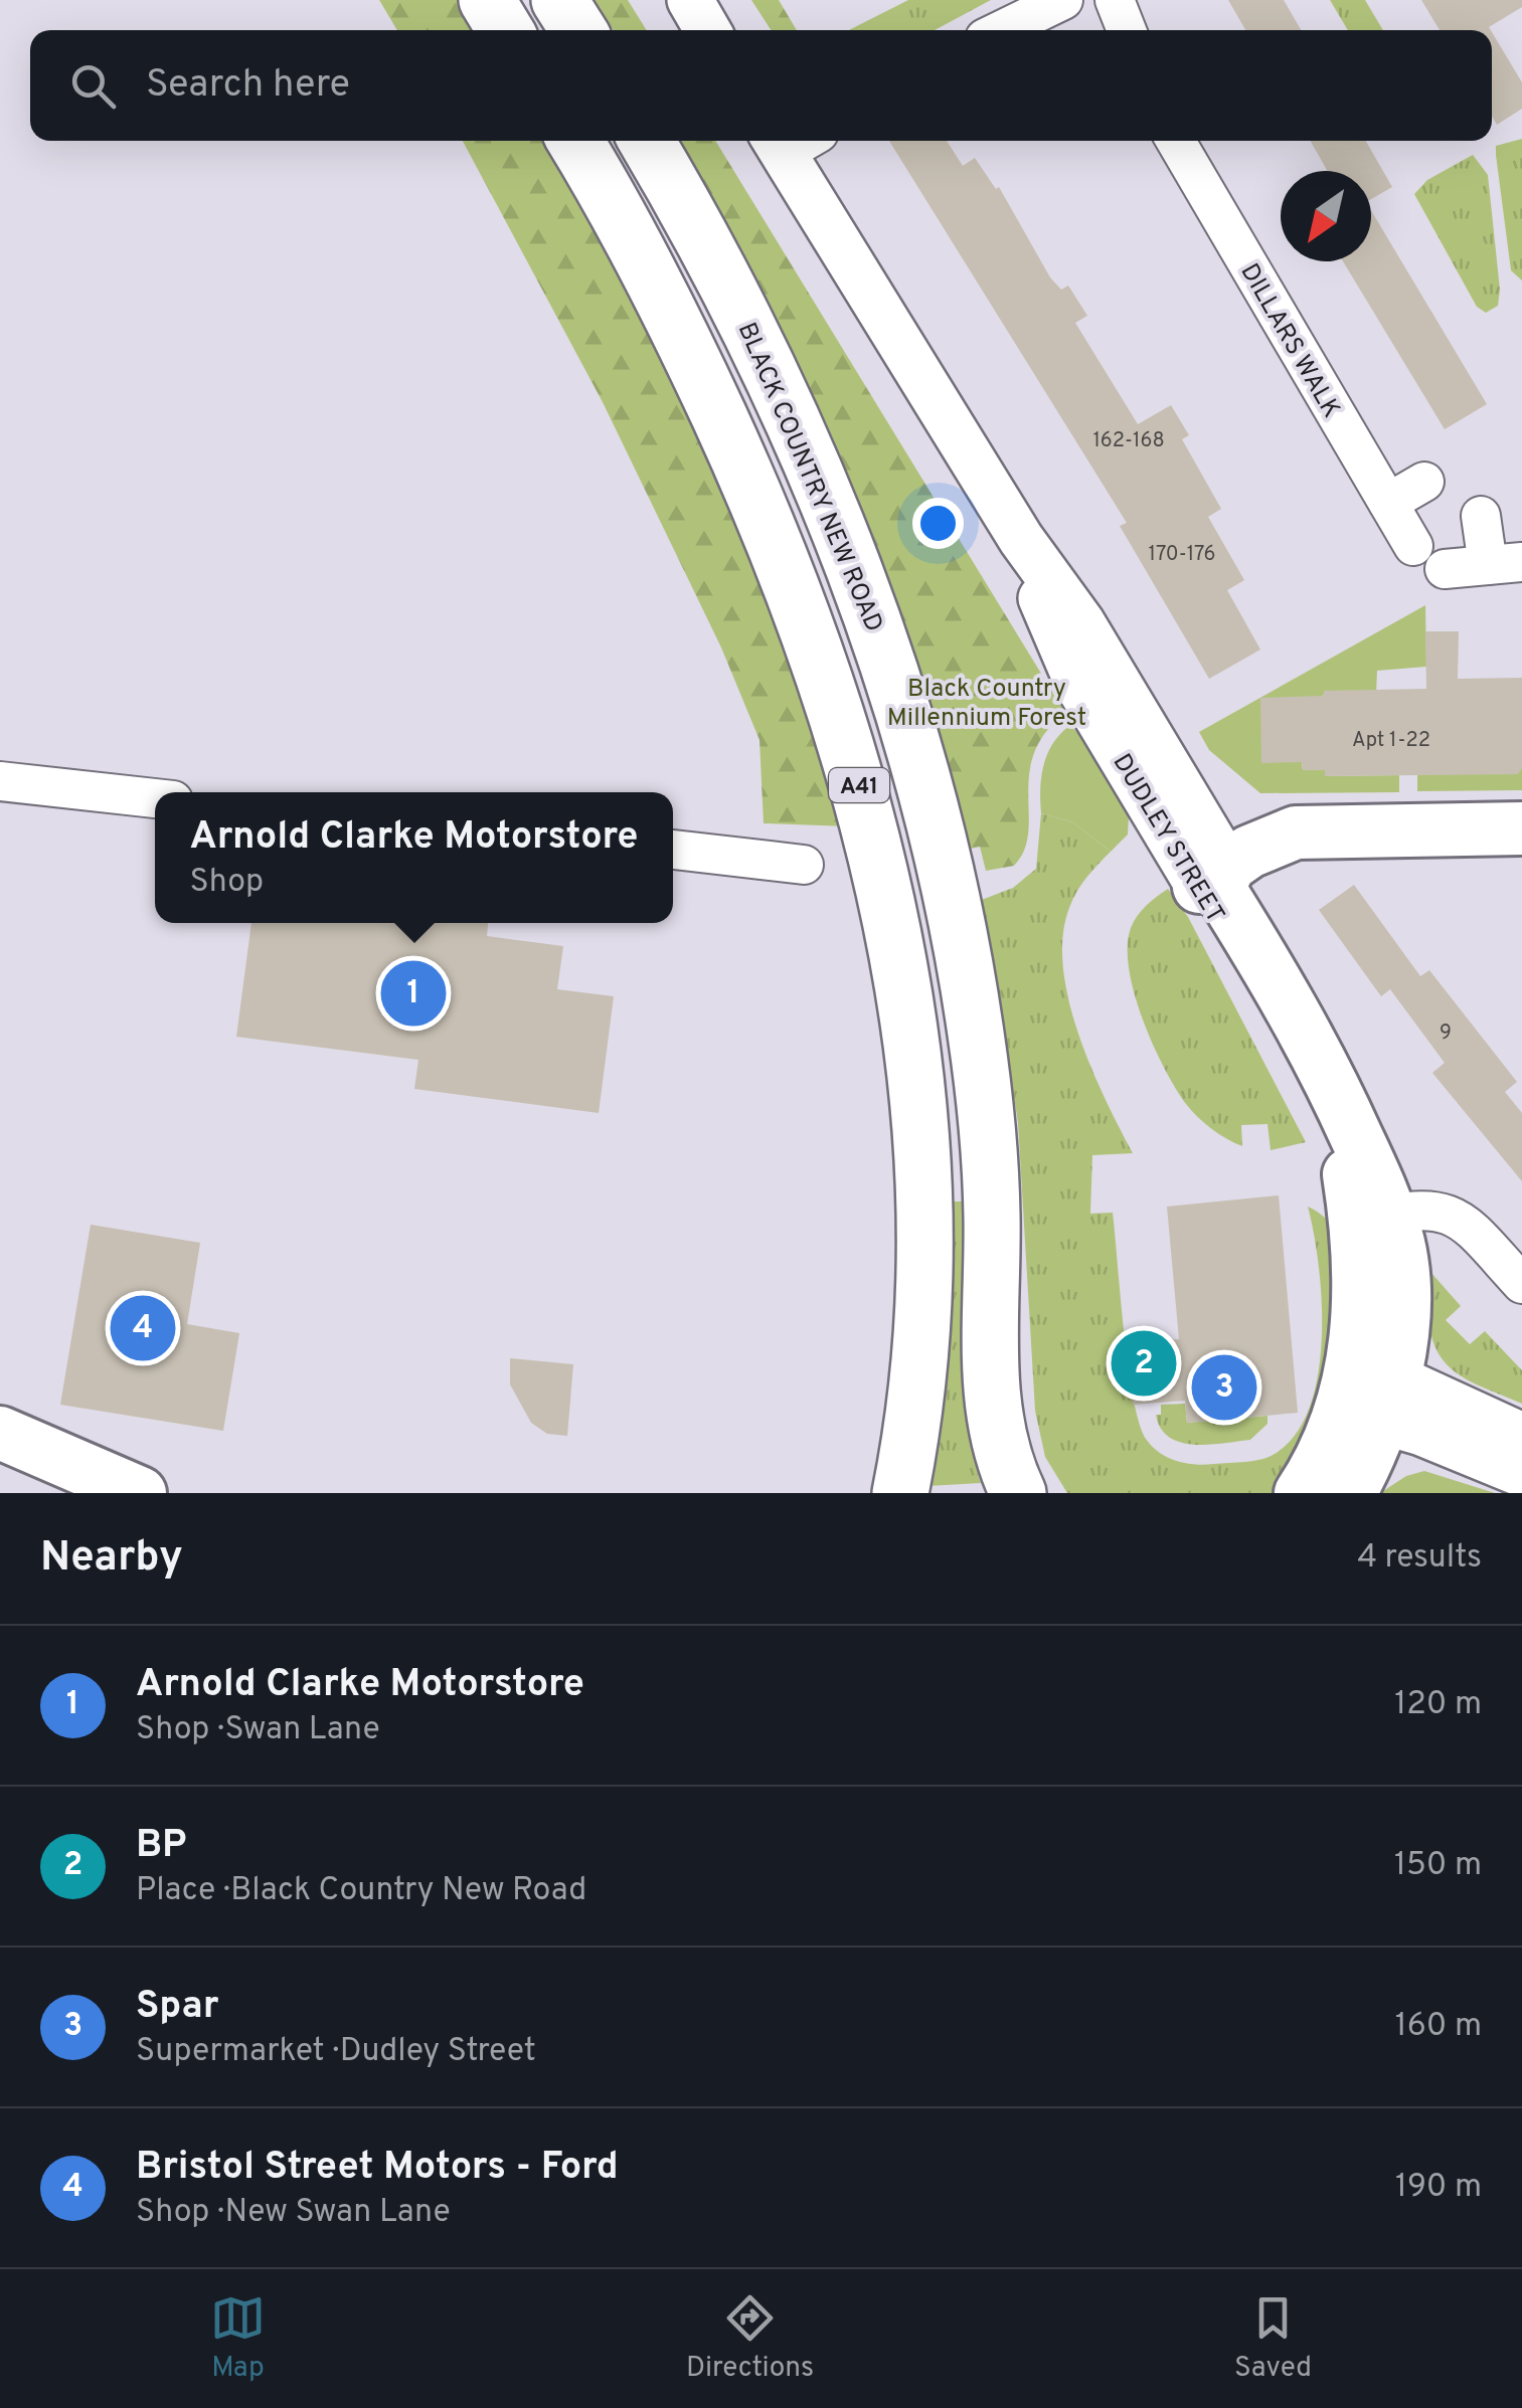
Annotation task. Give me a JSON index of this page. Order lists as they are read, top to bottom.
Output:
{
  "streets": {
    "highway": ["BLACK COUNTRY NEW ROAD", "A41"],
    "main road": ["DUDLEY STREET"],
    "street": ["DILLARS WALK"]
  },
  "parks": ["Black Country Millennium Forest"],
  "house_numbers": [
    "162-168",
    "170-176",
    "Apt 1-22",
    "9"
  ],
  "north": "bottom left",
  "page": {
    "search": "Search here",
    "popup": ["Arnold Clarke Motorstore", "Shop"],
    "pins": [
      "1",
      "4",
      "2",
      "3"
    ],
    "heading": ["Nearby", "4 results"],
    "list": [
      {
        "mark": "1",
        "name": "Arnold Clarke Motorstore",
        "note": "Shop · Swan Lane",
        "value": "120 m"
      },
      {
        "mark": "2",
        "name": "BP",
        "note": "Place · Black Country New Road",
        "value": "150 m"
      },
      {
        "mark": "3",
        "name": "Spar",
        "note": "Supermarket · Dudley Street",
        "value": "160 m"
      },
      {
        "mark": "4",
        "name": "Bristol Street Motors - Ford",
        "note": "Shop · New Swan Lane",
        "value": "190 m"
      }
    ],
    "nav": ["Map", "Directions", "Saved"]
  }
}
